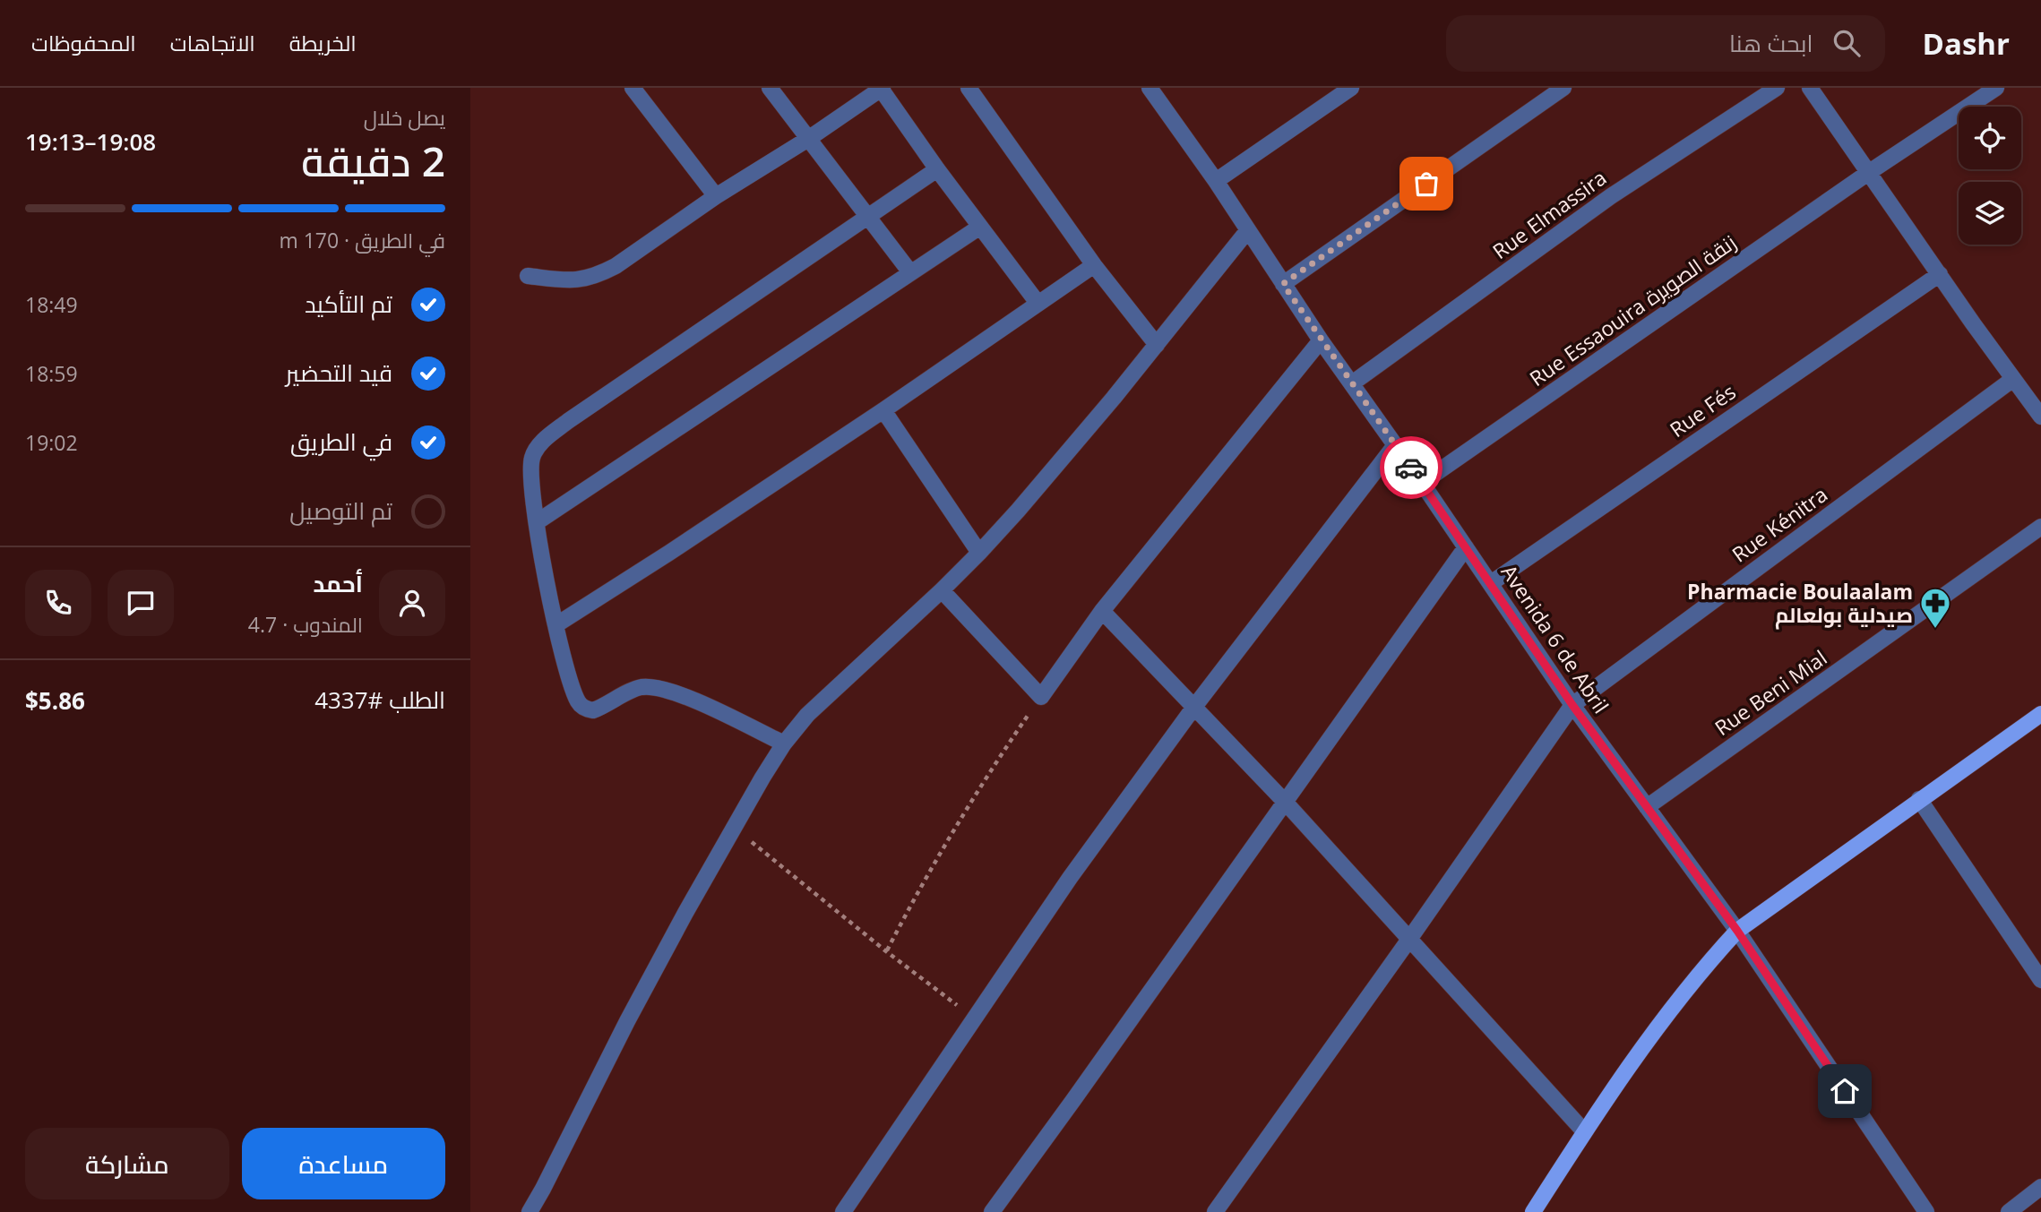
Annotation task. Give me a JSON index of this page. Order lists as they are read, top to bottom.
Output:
{
  "streets": {
    "street": [
      "Rue Elmassira",
      "Rue Essaouira زنقة الصويرة",
      "Rue Fés",
      "Rue Kénitra",
      "Avenida 6 de Abril",
      "Rue Beni Mial"
    ]
  },
  "crossings": [
    ["Rue Elmassira", "Avenida 6 de Abril"],
    ["Rue Essaouira زنقة الصويرة", "Avenida 6 de Abril"],
    ["Rue Fés", "Avenida 6 de Abril"],
    ["Rue Kénitra", "Avenida 6 de Abril"],
    ["Avenida 6 de Abril", "Rue Beni Mial"]
  ],
  "places": {
    "pharmacy": ["Pharmacie Boulaalam صيدلية بولعالم"]
  },
  "page": {
    "header": "Dashr",
    "search": "ابحث هنا",
    "nav": ["الخريطة", "الاتجاهات", "المحفوظات"],
    "heading": ["2 دقيقة", "يصل خلال", "19:08–19:13"],
    "panel": [
      "أحمد",
      "المندوب · 4.7",
      "الطلب #4337",
      "$5.86"
    ],
    "bar": "في الطريق · 170 m",
    "list": [
      ["تم التأكيد", "18:49"],
      ["قيد التحضير", "18:59"],
      ["في الطريق", "19:02"],
      "تم التوصيل"
    ],
    "buttons": ["مساعدة", "مشاركة"]
  }
}
